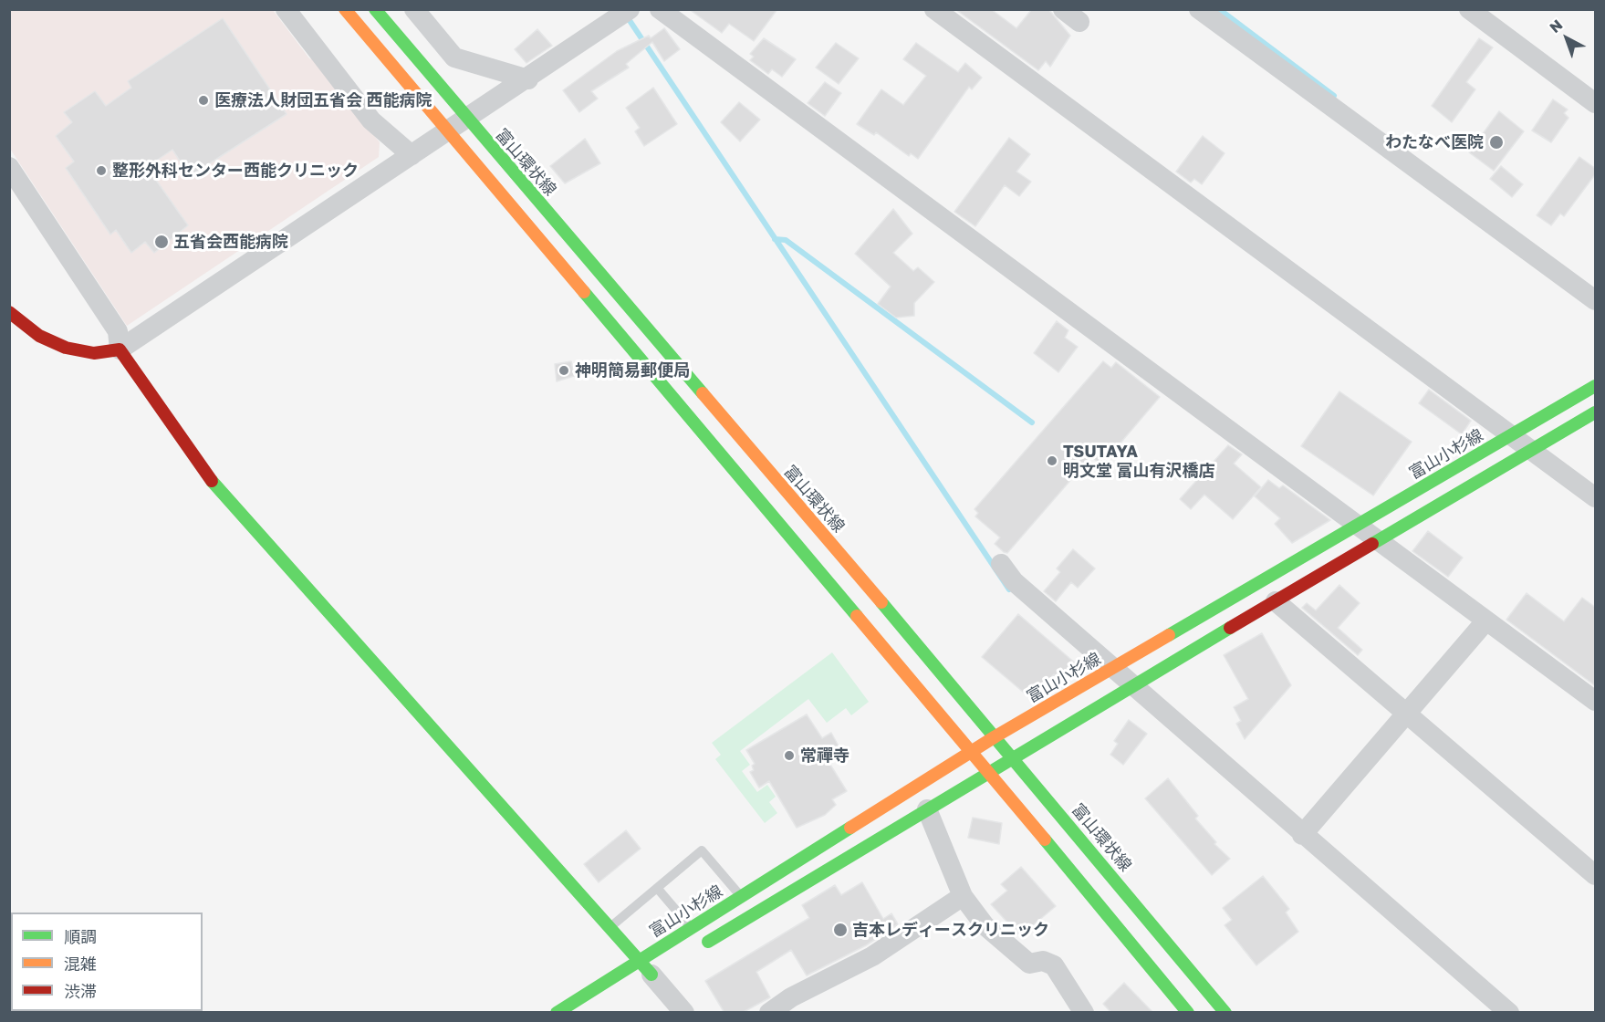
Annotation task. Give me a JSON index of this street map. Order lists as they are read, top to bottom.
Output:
{
  "streets": {
    "main road": ["富山環状線", "富山小杉線"]
  },
  "crossings": [
    ["富山環状線", "富山小杉線"]
  ],
  "places": [
    "医療法人財団五省会 西能病院",
    "わたなべ医院",
    "整形外科センター西能クリニック",
    "五省会西能病院",
    "神明簡易郵便局",
    "TSUTAYA 明文堂 富山有沢橋店",
    "常禪寺",
    "吉本レディースクリニック"
  ],
  "legend": ["順調", "混雑", "渋滞"],
  "north": "top left"
}
